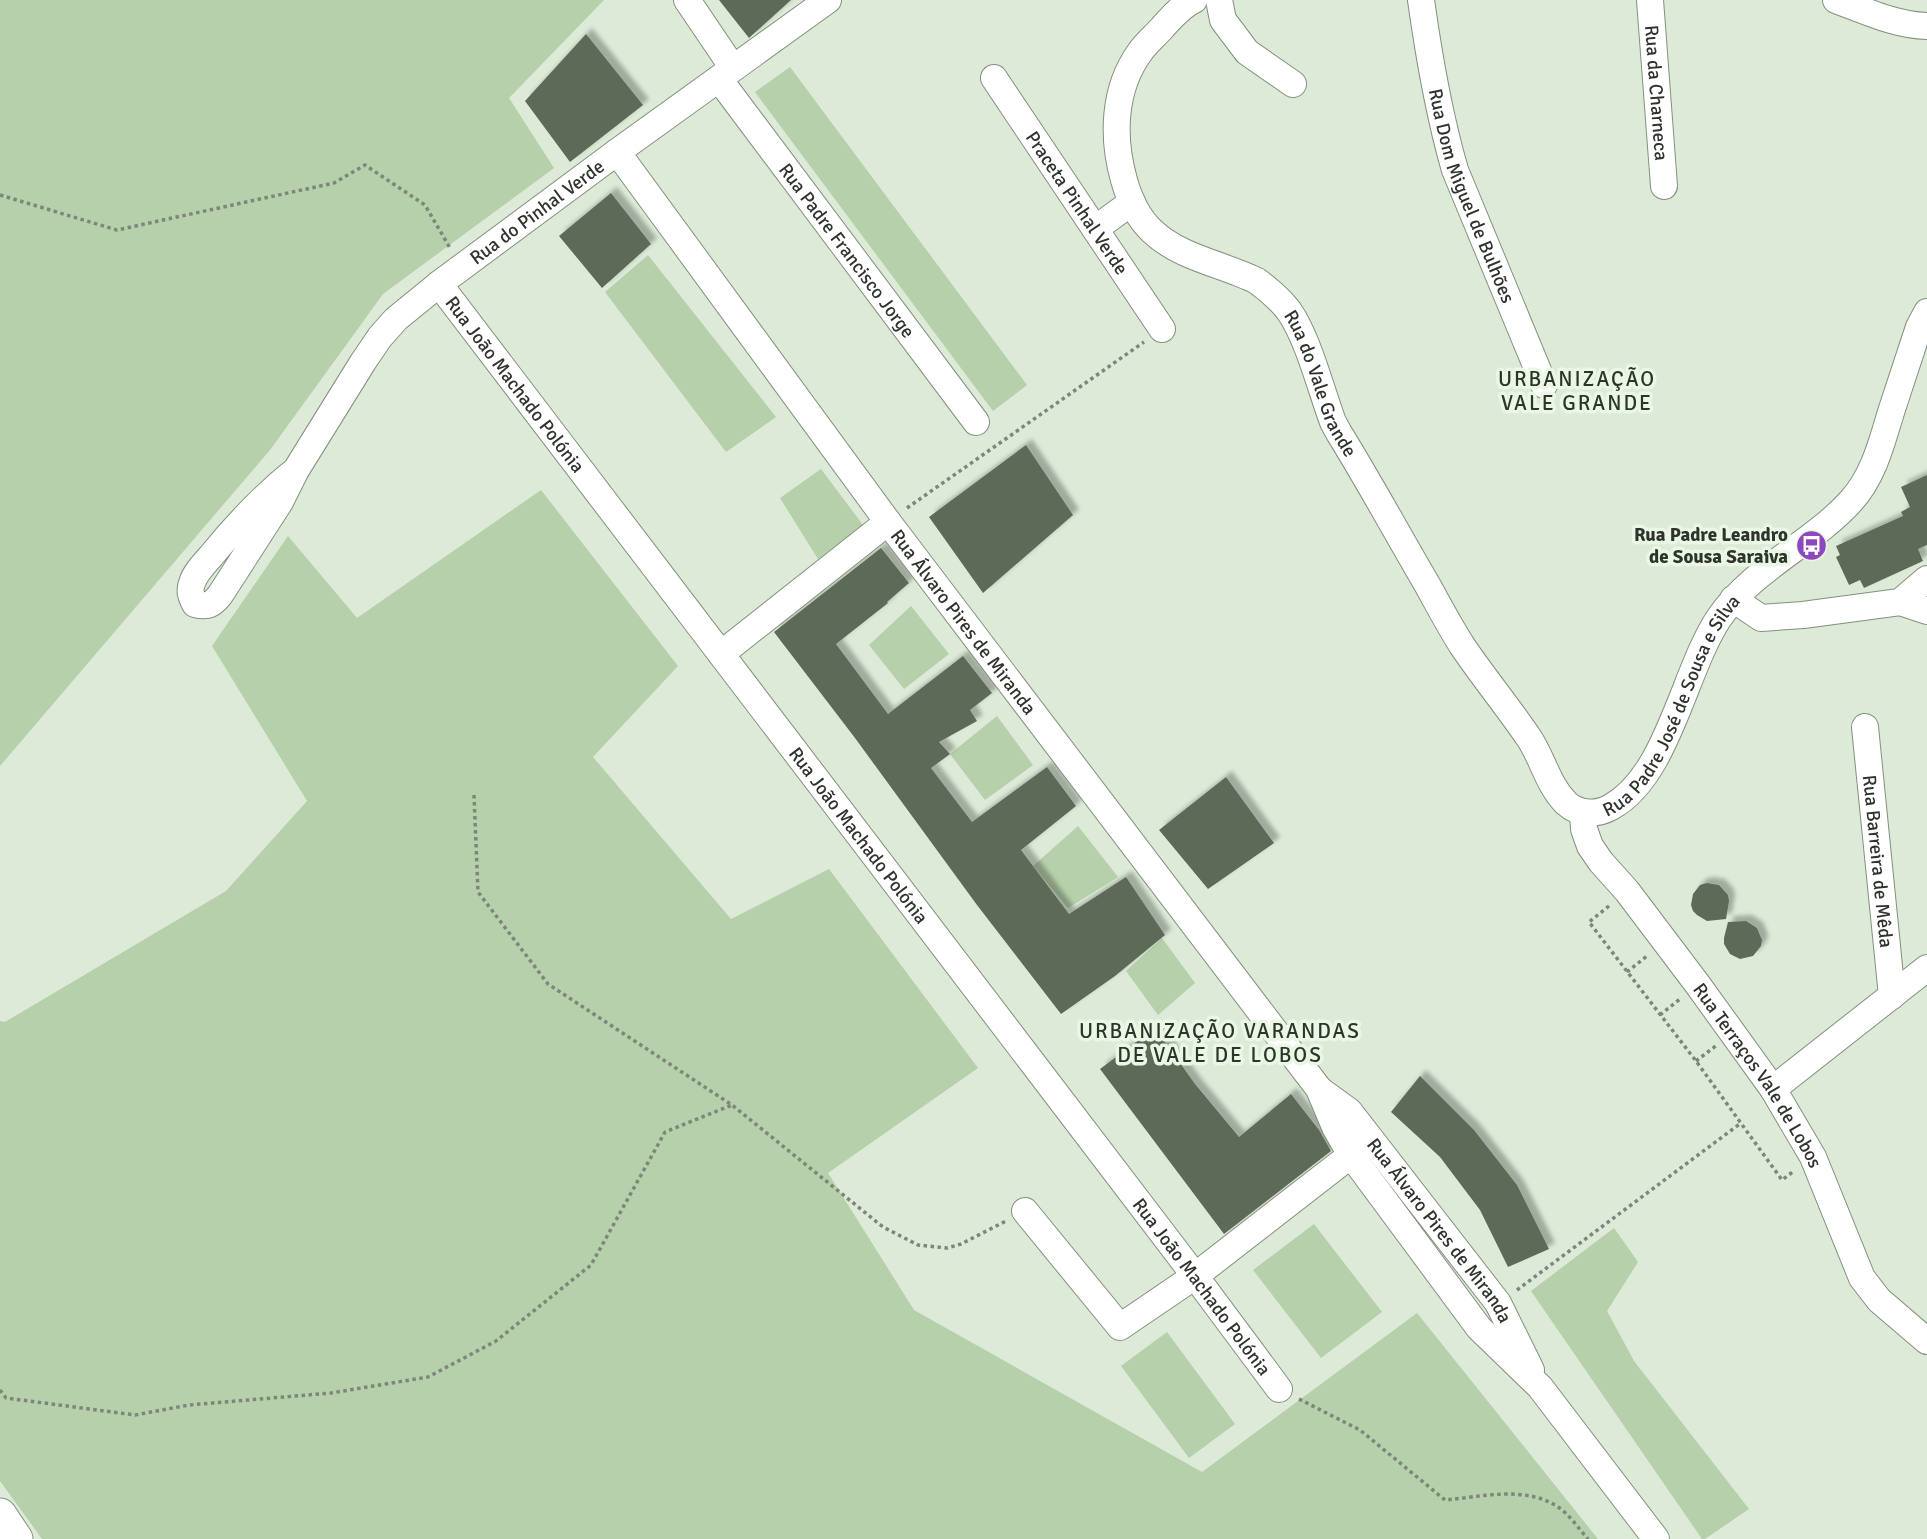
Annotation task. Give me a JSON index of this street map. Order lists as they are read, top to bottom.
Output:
{
  "streets": {
    "street": [
      "Rua da Charneca",
      "Rua Dom Miguel de Bulhões",
      "Praceta Pinhal Verde",
      "Rua do Pinhal Verde",
      "Rua Padre Francisco Jorge",
      "Rua do Vale Grande",
      "Rua João Machado Polónia",
      "Rua Álvaro Pires de Miranda",
      "Rua Padre José de Sousa e Silva",
      "Rua Barreira de Mêda",
      "Rua Terraços Vale de Lobos"
    ]
  },
  "crossings": [
    ["Rua do Pinhal Verde", "Rua Padre Francisco Jorge"],
    ["Rua do Pinhal Verde", "Rua João Machado Polónia"],
    ["Rua do Pinhal Verde", "Rua Álvaro Pires de Miranda"],
    ["Rua do Vale Grande", "Rua Padre José de Sousa e Silva"],
    ["Rua do Vale Grande", "Rua Terraços Vale de Lobos"],
    ["Rua Padre José de Sousa e Silva", "Rua Terraços Vale de Lobos"]
  ],
  "districts": ["URBANIZAÇÃO VALE GRANDE", "URBANIZAÇÃO VARANDAS DE VALE DE LOBOS"],
  "places": {
    "bus stop": ["Rua Padre Leandro de Sousa Saraiva"]
  }
}
